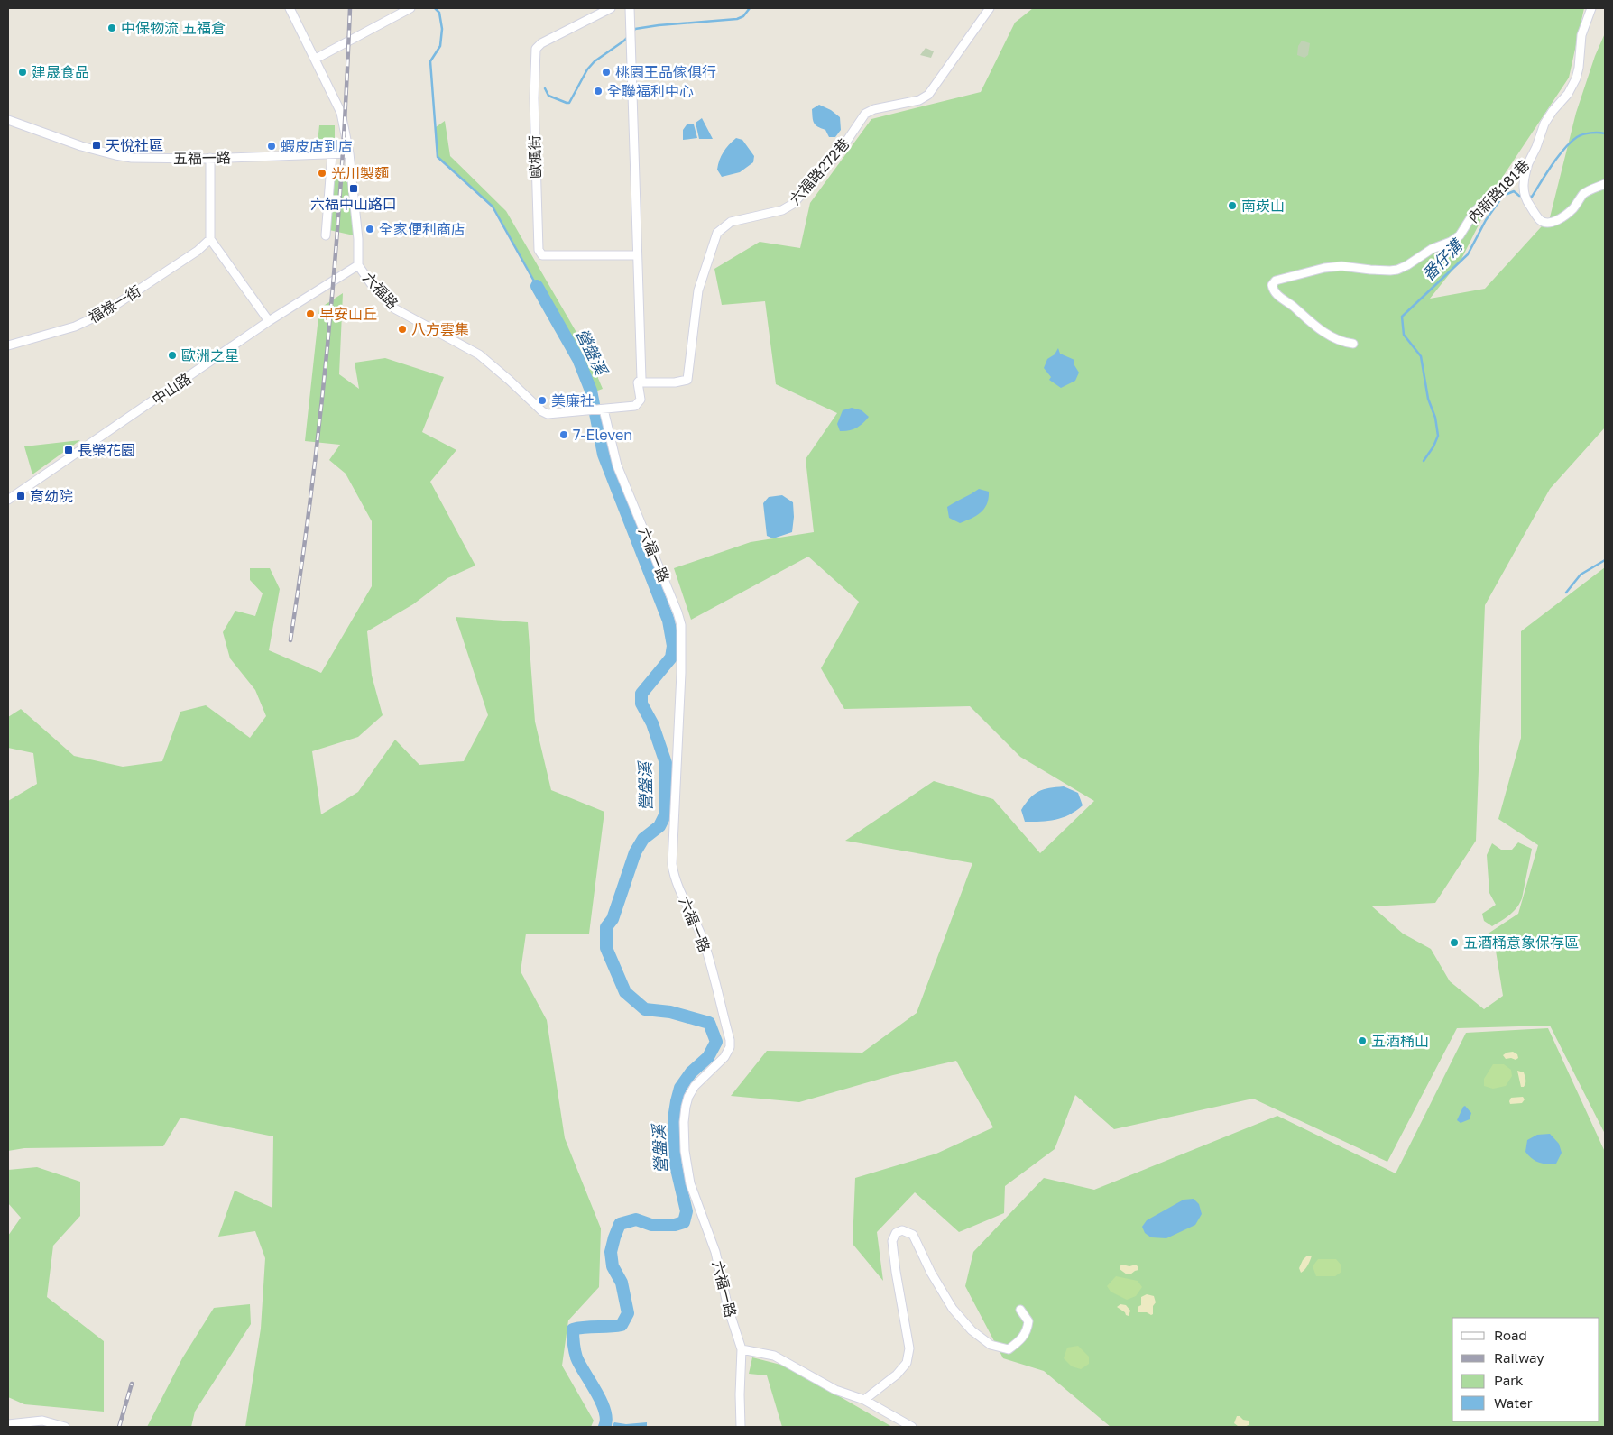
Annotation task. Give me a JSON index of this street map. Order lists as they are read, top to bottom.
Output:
{
  "streets": {
    "street": [
      "歐楓街",
      "五福一路",
      "六福路272巷",
      "內新路181巷",
      "六福路",
      "福祿一街",
      "中山路",
      "六福一路"
    ]
  },
  "crossings": [
    ["五福一路", "六福路"],
    ["六福路", "中山路"],
    ["六福路", "六福一路"]
  ],
  "water": ["番仔溝", "營盤溪"],
  "places": {
    "other": [
      "中保物流 五福倉",
      "建晟食品",
      "桃園王品傢俱行",
      "全聯福利中心",
      "蝦皮店到店",
      "光川製麵",
      "南崁山",
      "全家便利商店",
      "早安山丘",
      "八方雲集",
      "歐洲之星",
      "美廉社",
      "7-Eleven",
      "五酒桶意象保存區",
      "五酒桶山"
    ],
    "transit": [
      "天悅社區",
      "六福中山路口",
      "長榮花園",
      "育幼院"
    ]
  },
  "legend": [
    "Road",
    "Railway",
    "Park",
    "Water"
  ]
}
